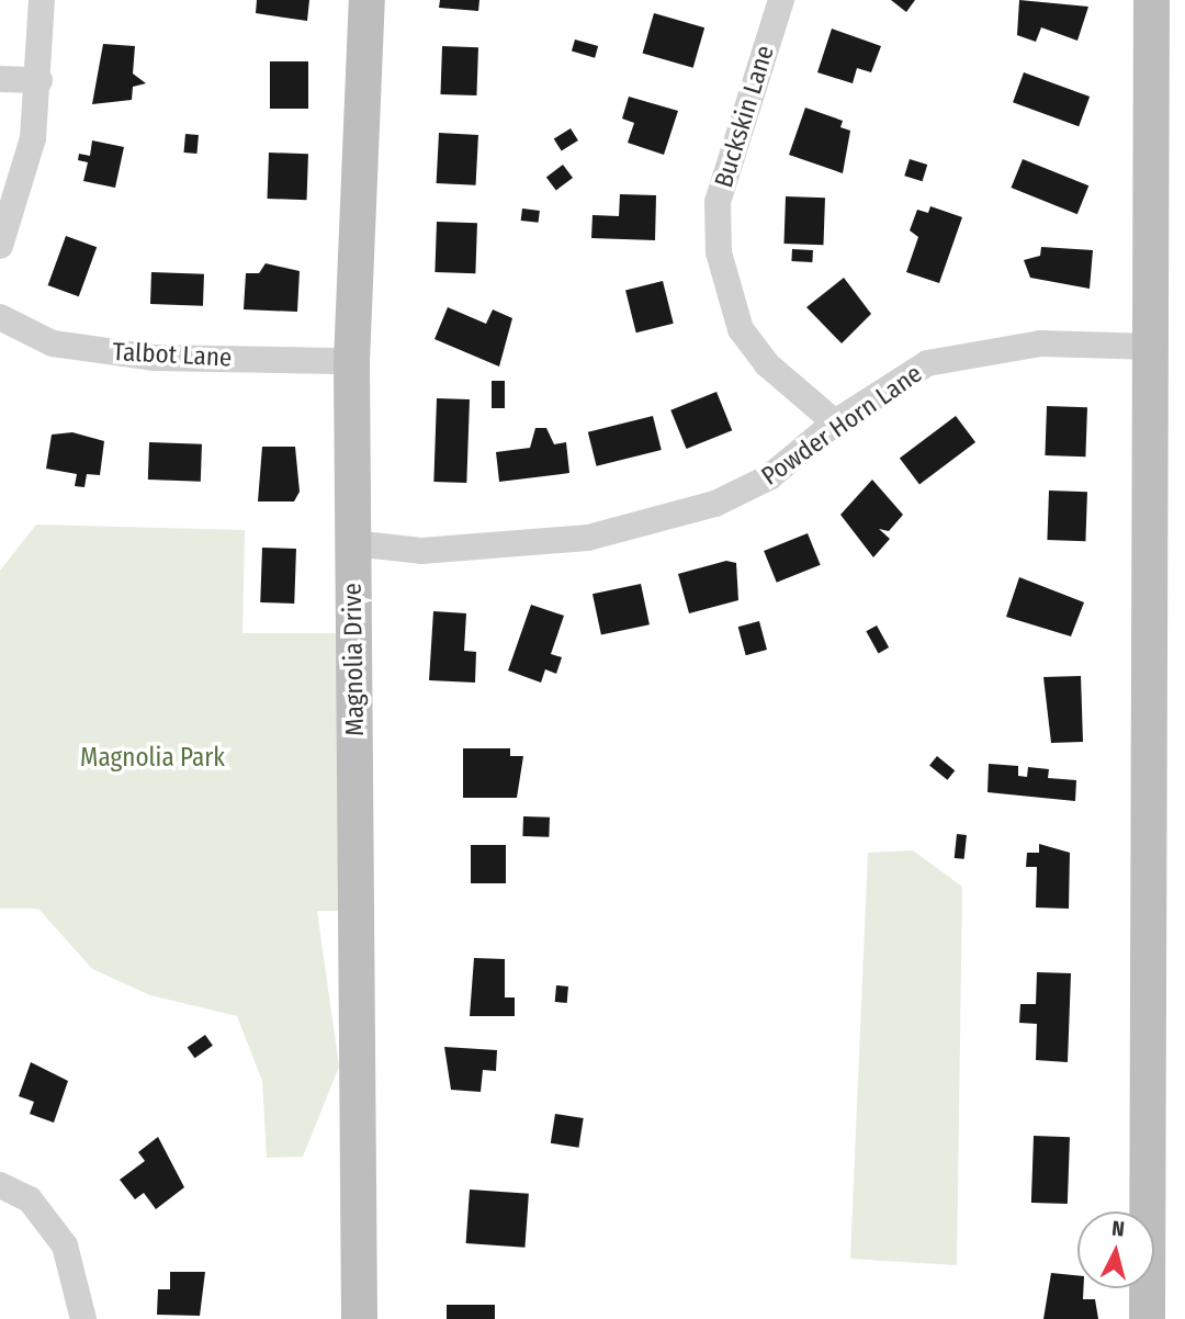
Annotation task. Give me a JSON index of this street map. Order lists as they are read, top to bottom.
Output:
{
  "streets": {
    "street": [
      "Buckskin Lane",
      "Talbot Lane",
      "Powder Horn Lane",
      "Magnolia Drive"
    ]
  },
  "crossings": [
    ["Buckskin Lane", "Powder Horn Lane"],
    ["Talbot Lane", "Magnolia Drive"],
    ["Powder Horn Lane", "Magnolia Drive"]
  ],
  "parks": ["Magnolia Park"],
  "north": "top"
}
